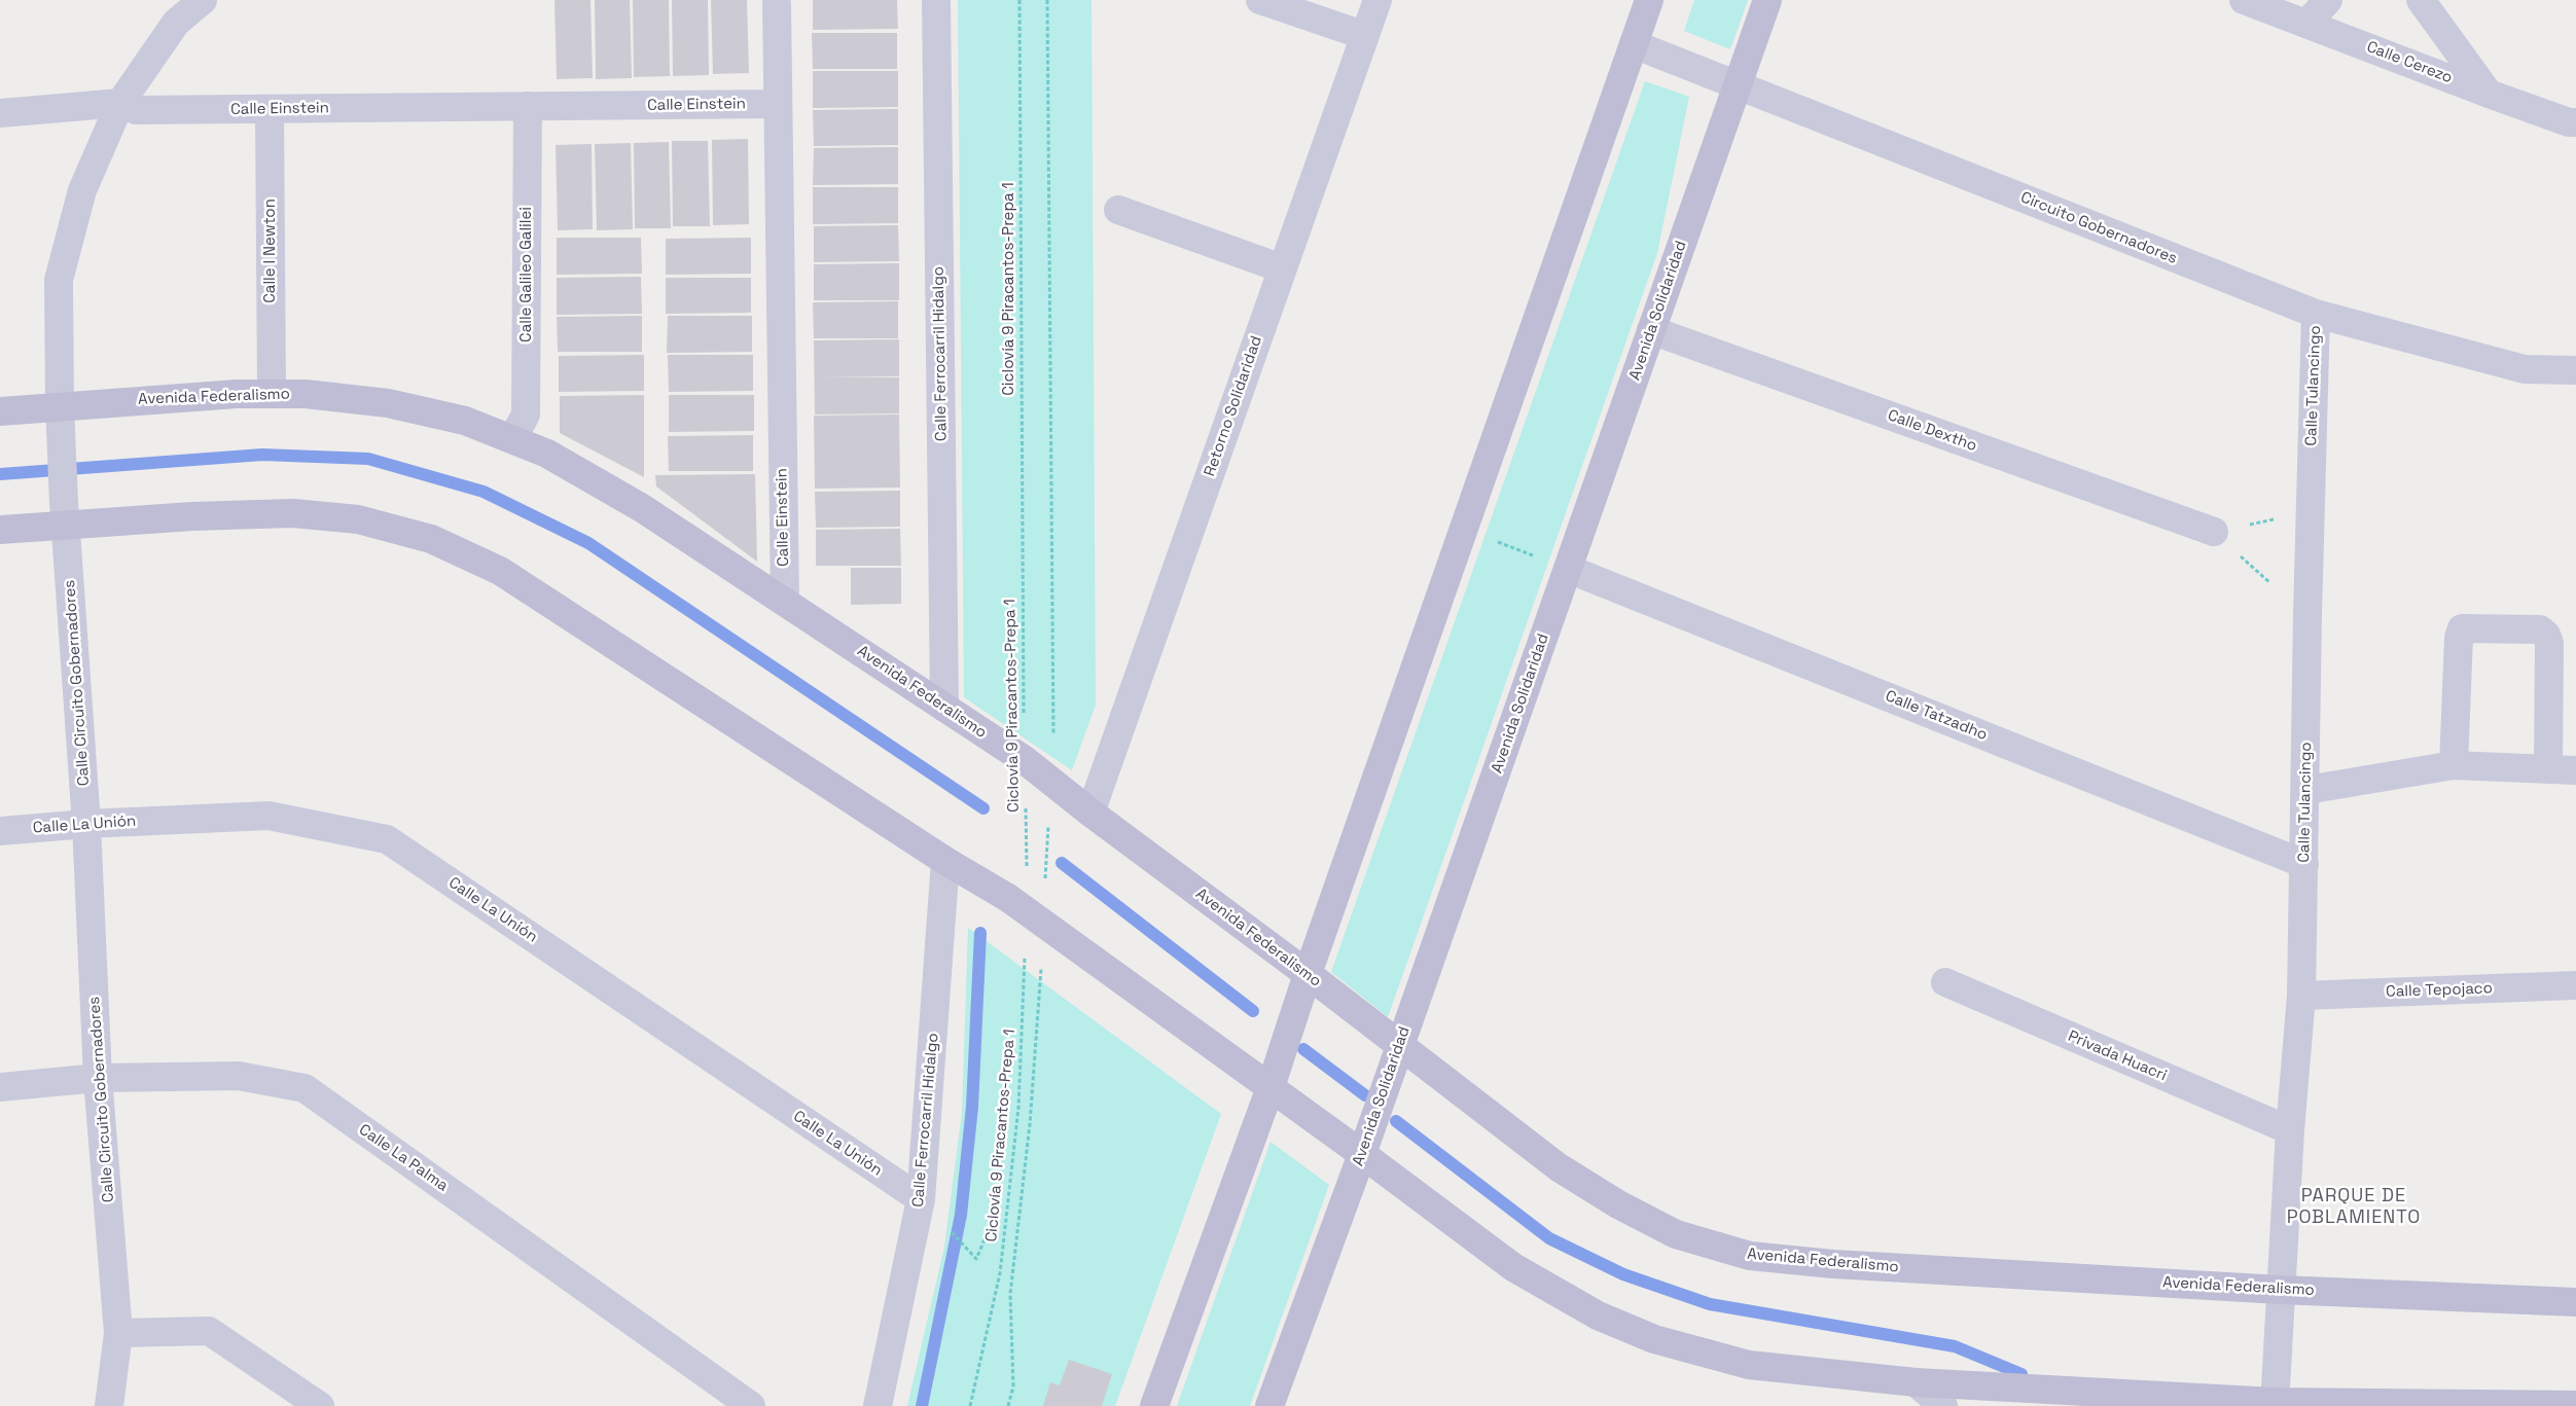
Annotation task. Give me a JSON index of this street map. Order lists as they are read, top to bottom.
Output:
{
  "streets": {
    "main road": ["Avenida Solidaridad", "Avenida Federalismo"],
    "street": [
      "Calle Cerezo",
      "Calle Einstein",
      "Circuito Gobernadores",
      "Calle I Newton",
      "Calle Galileo Galilei",
      "Calle Ferrocarril Hidalgo",
      "Calle Tulancingo",
      "Retorno Solidaridad",
      "Calle Dextho",
      "Calle Circuito Gobernadores",
      "Calle Tatzadho",
      "Calle La Unión",
      "Calle Tepojaco",
      "Privada Huacri",
      "Calle La Palma"
    ],
    "path": ["Ciclovía 9 Piracantos-Prepa 1"]
  },
  "crossings": [
    ["Calle Einstein", "Calle I Newton"],
    ["Calle Einstein", "Calle Galileo Galilei"],
    ["Calle Einstein", "Avenida Federalismo"],
    ["Calle Einstein", "Calle Circuito Gobernadores"],
    ["Circuito Gobernadores", "Avenida Solidaridad"],
    ["Circuito Gobernadores", "Calle Tulancingo"],
    ["Calle I Newton", "Avenida Federalismo"],
    ["Calle Galileo Galilei", "Avenida Federalismo"],
    ["Ciclovía 9 Piracantos-Prepa 1", "Avenida Federalismo"],
    ["Avenida Solidaridad", "Avenida Federalismo"],
    ["Avenida Solidaridad", "Calle Dextho"],
    ["Avenida Solidaridad", "Calle Tatzadho"],
    ["Calle Ferrocarril Hidalgo", "Avenida Federalismo"],
    ["Calle Ferrocarril Hidalgo", "Calle La Unión"],
    ["Calle Tulancingo", "Avenida Federalismo"],
    ["Calle Tulancingo", "Calle Tatzadho"],
    ["Calle Tulancingo", "Calle Tepojaco"],
    ["Calle Tulancingo", "Privada Huacri"],
    ["Avenida Federalismo", "Retorno Solidaridad"],
    ["Avenida Federalismo", "Calle Circuito Gobernadores"],
    ["Calle Circuito Gobernadores", "Calle La Unión"],
    ["Calle Circuito Gobernadores", "Calle La Palma"]
  ],
  "districts": ["PARQUE DE POBLAMIENTO"]
}
